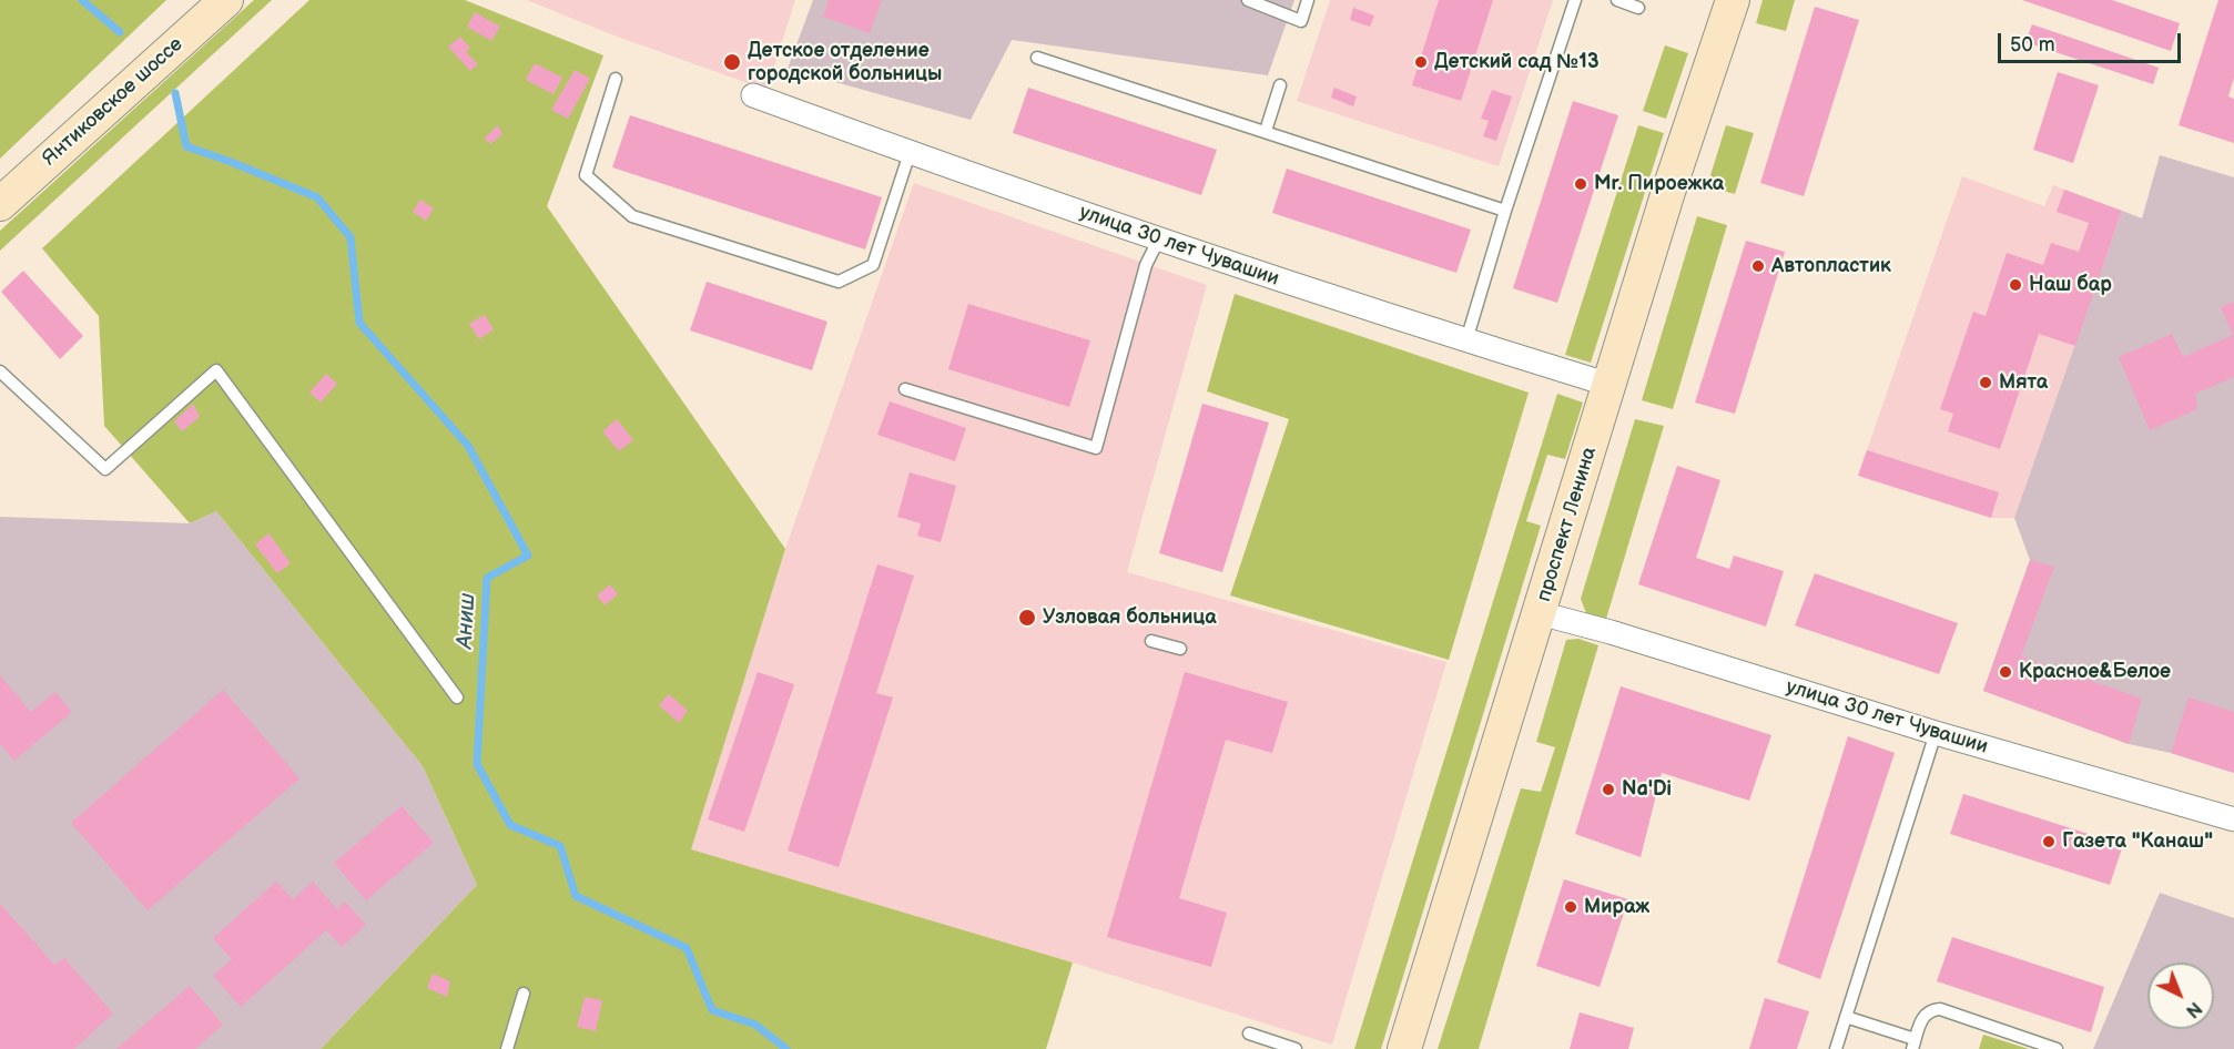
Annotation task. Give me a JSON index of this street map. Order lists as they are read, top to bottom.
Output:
{
  "streets": {
    "street": ["Янтиковское шоссе", "улица 30 лет Чувашии", "проспект Ленина"]
  },
  "crossings": [
    ["улица 30 лет Чувашии", "проспект Ленина"]
  ],
  "water": ["Аниш"],
  "places": [
    "Детское отделение городской больницы",
    "Детский сад №13",
    "Mr. Пироежка",
    "Автопластик",
    "Наш бар",
    "Мята",
    "Узловая больница",
    "Красное&Белое",
    "Na'Di",
    "Газета \"Канаш\"",
    "Мираж"
  ],
  "scale_bar": "50 m",
  "north": "bottom right"
}
